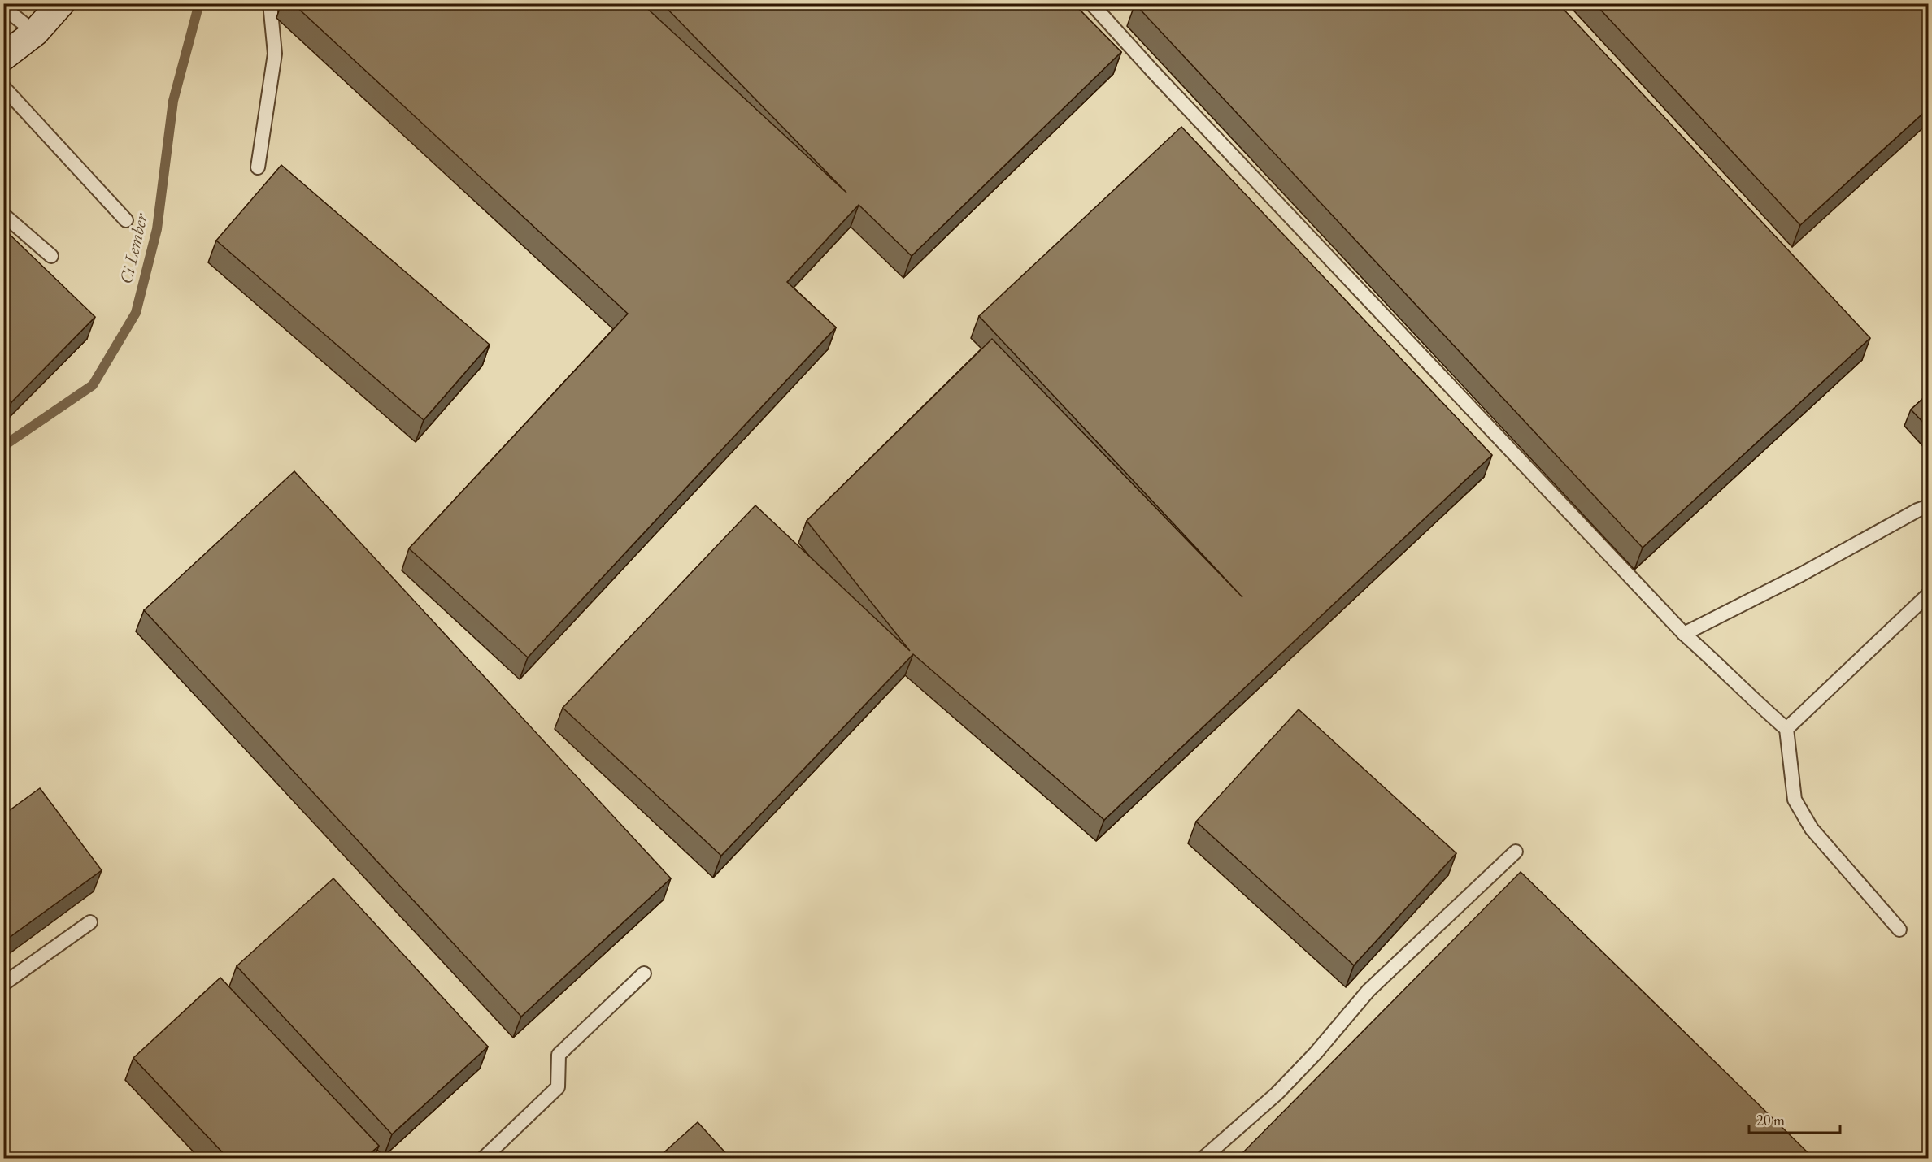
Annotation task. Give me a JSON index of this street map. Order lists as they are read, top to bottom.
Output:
{
  "water": ["Ci Lember"],
  "scale_bar": "20 m"
}
